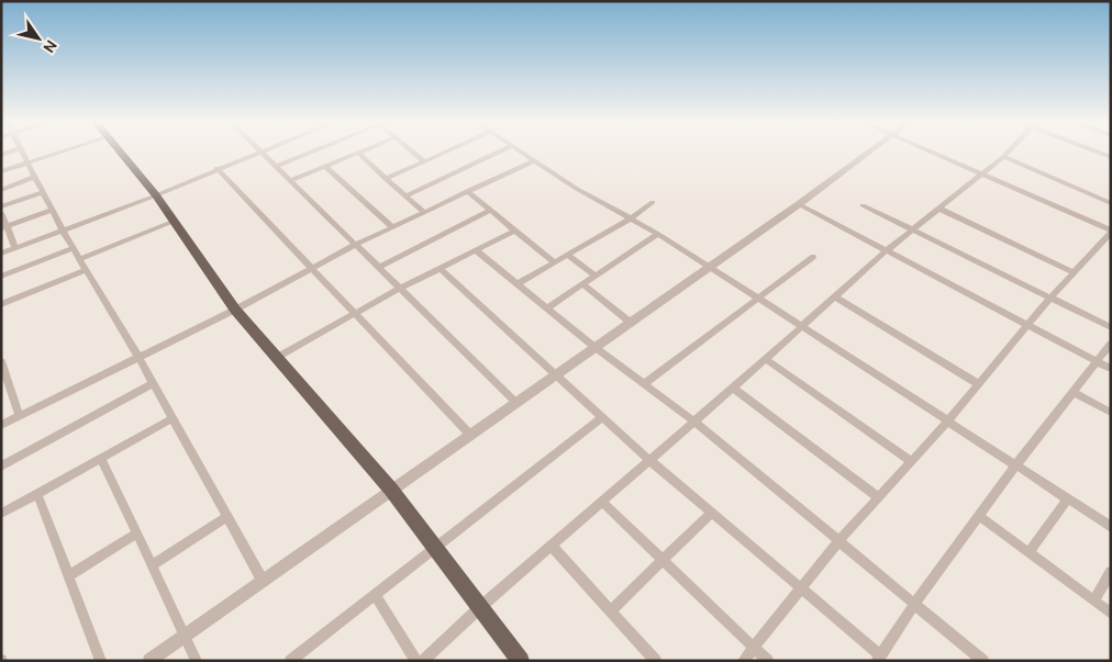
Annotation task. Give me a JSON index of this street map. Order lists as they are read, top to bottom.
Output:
{
  "north": "bottom right"
}
